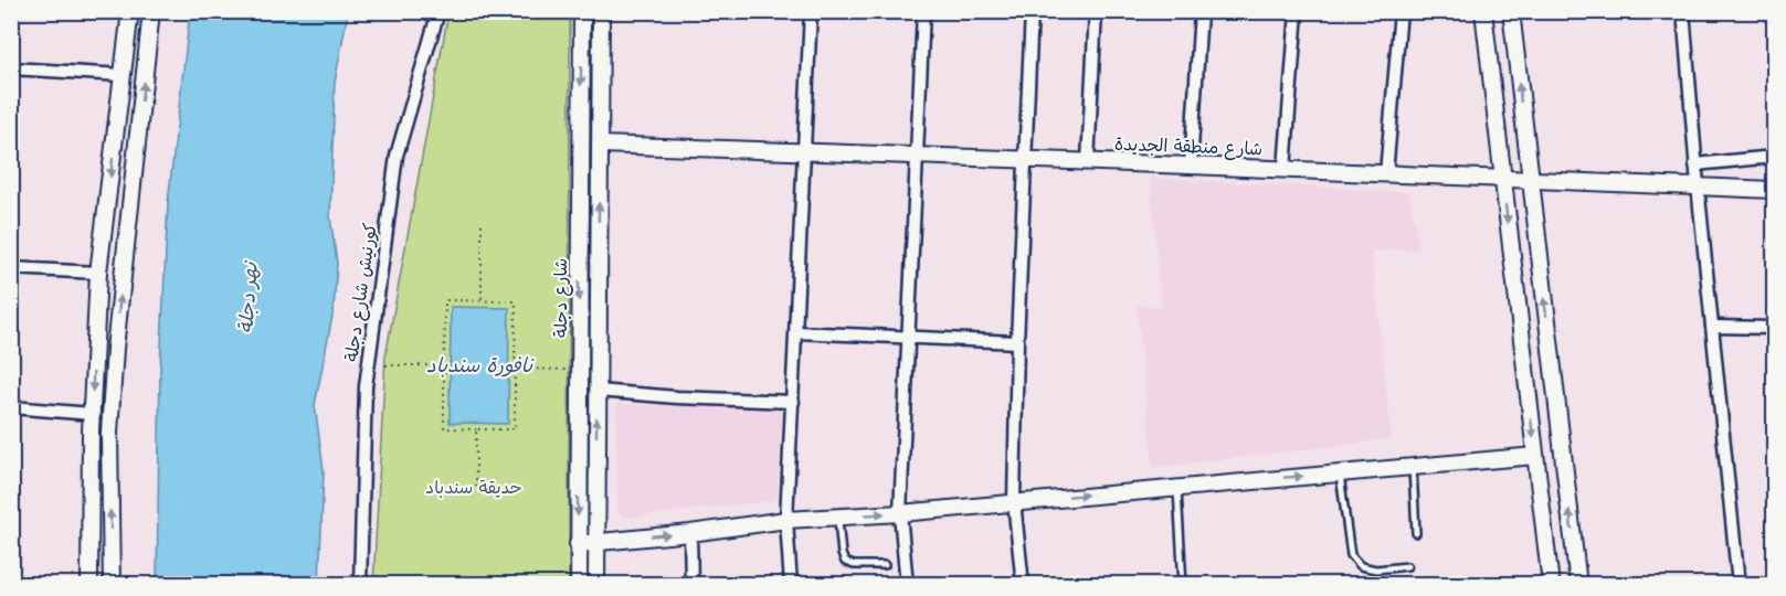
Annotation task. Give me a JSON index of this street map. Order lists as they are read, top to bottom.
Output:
{
  "streets": {
    "street": ["شارع منطقة الجديدة", "كورنيش شارع دجلة", "شارع دجلة"]
  },
  "crossings": [
    ["شارع منطقة الجديدة", "شارع دجلة"]
  ],
  "water": ["نهر دجلة", "نافورة سندباد"],
  "parks": ["حديقة سندباد"]
}
